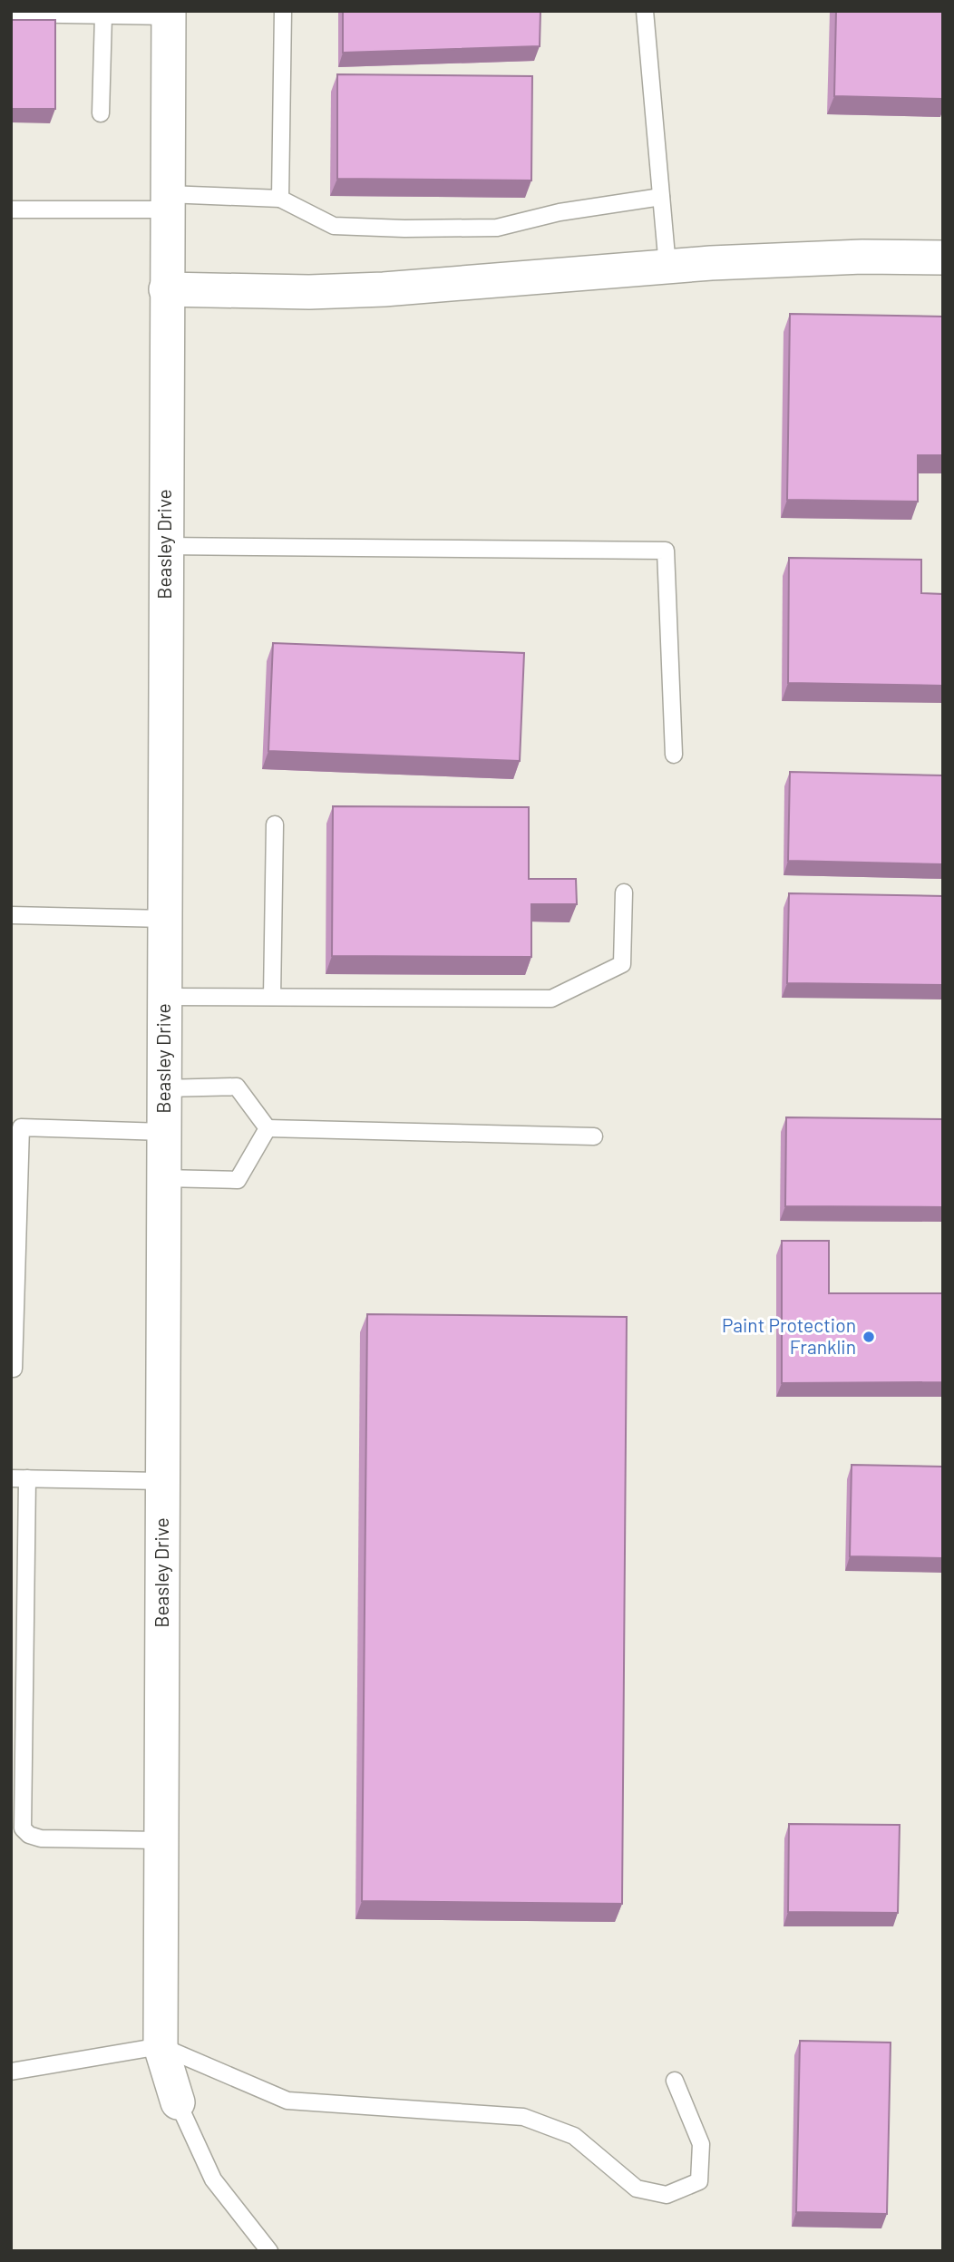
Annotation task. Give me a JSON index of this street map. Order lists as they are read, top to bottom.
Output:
{
  "streets": {
    "street": ["Beasley Drive"]
  },
  "places": ["Paint Protection Franklin"]
}
